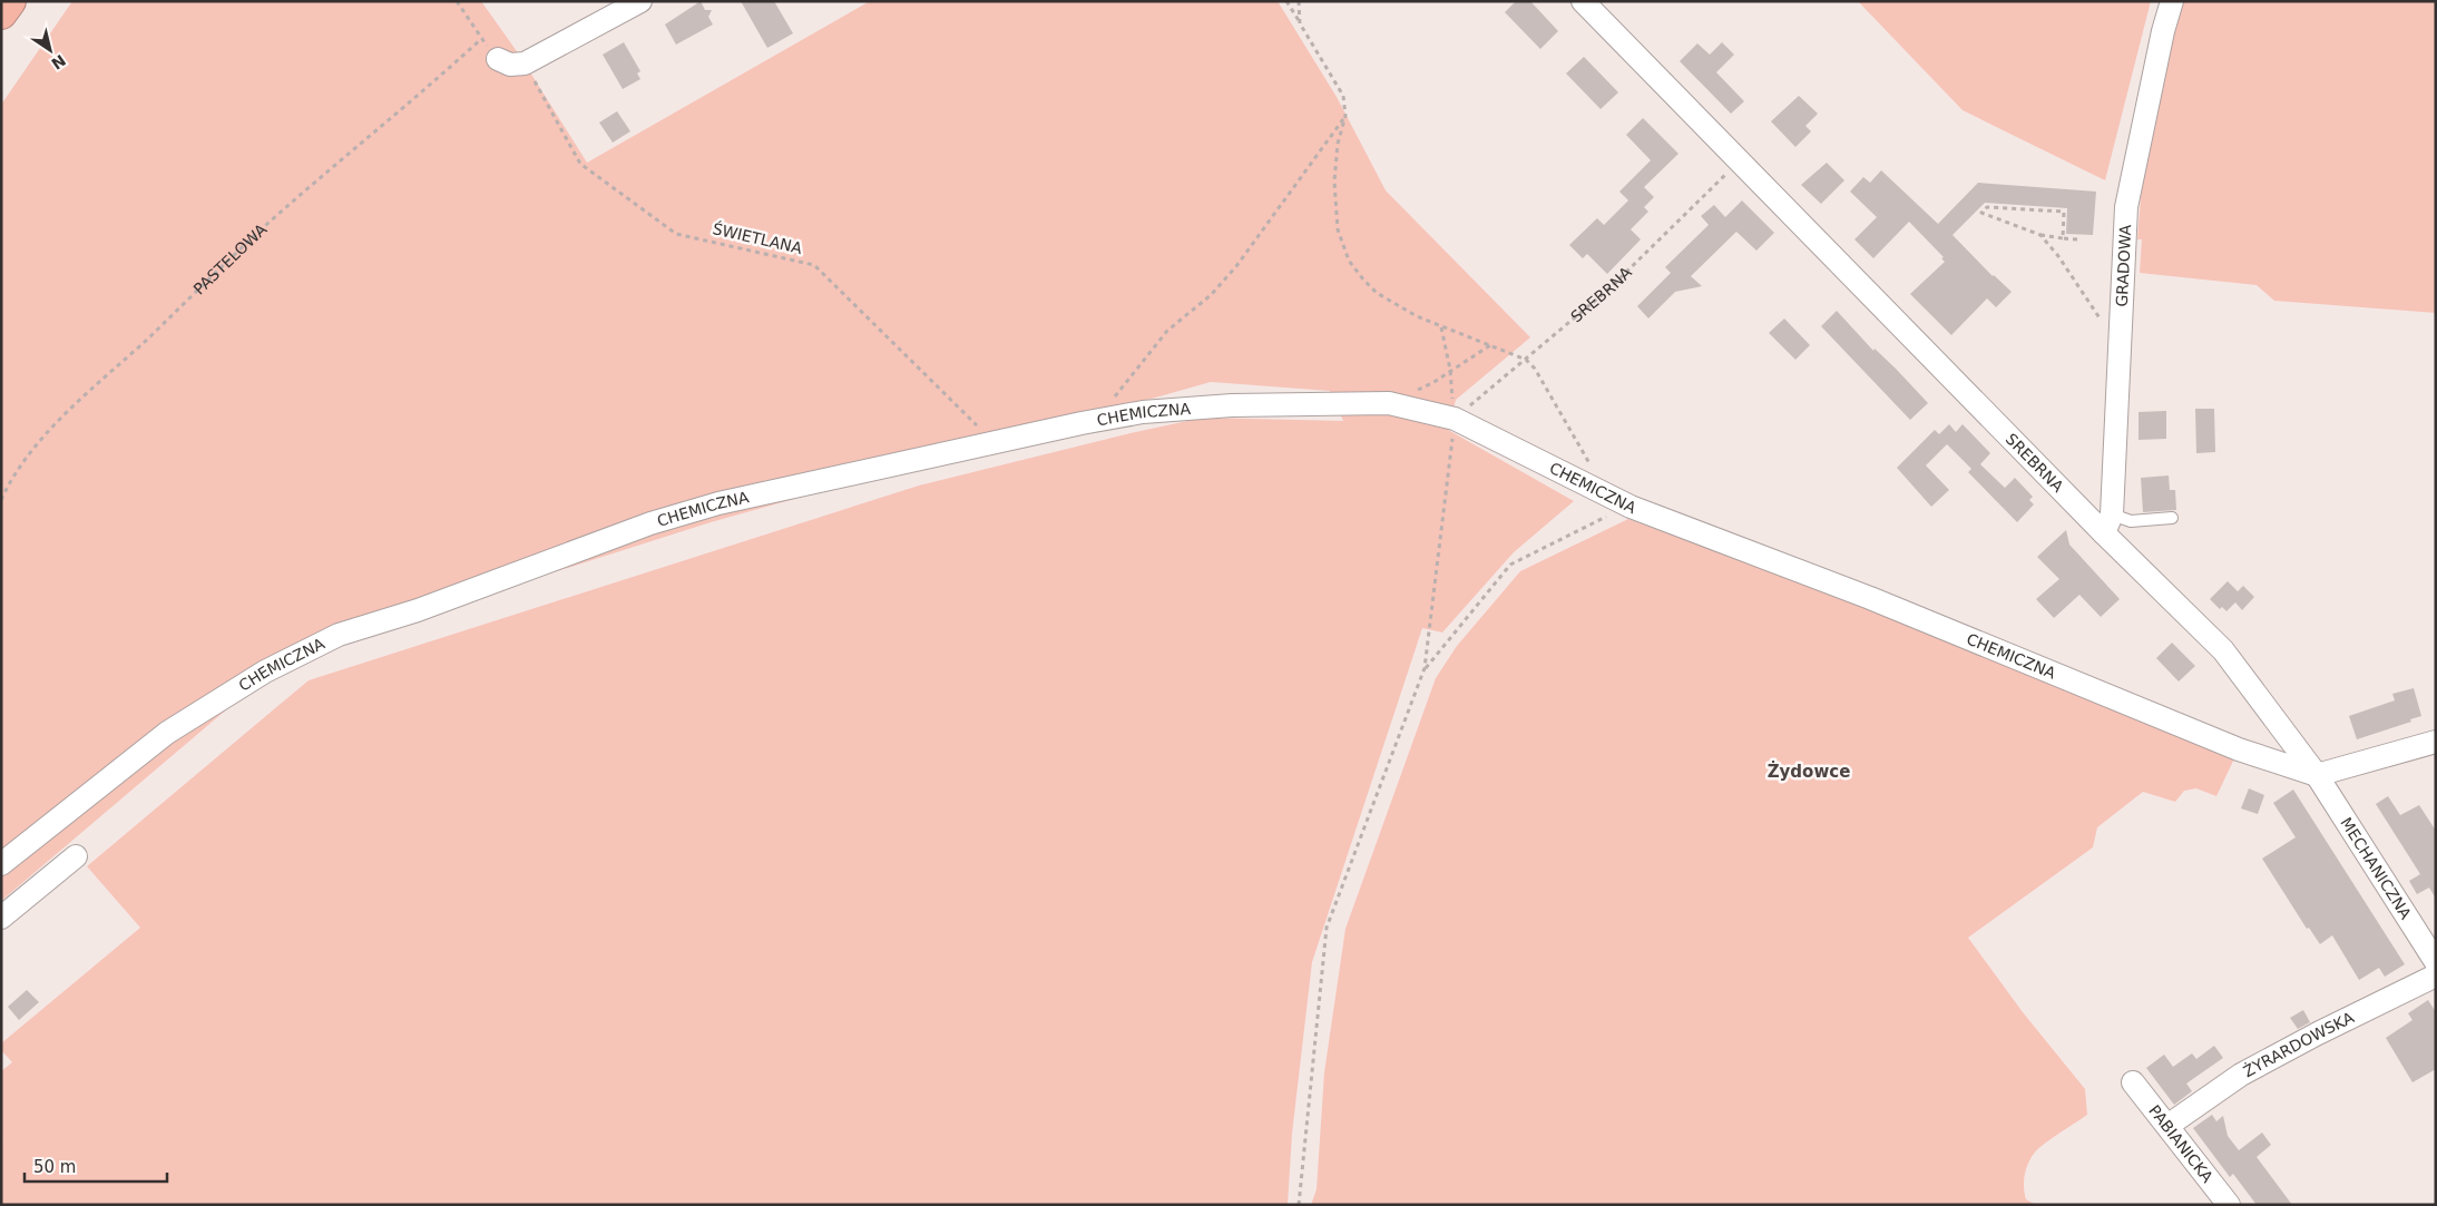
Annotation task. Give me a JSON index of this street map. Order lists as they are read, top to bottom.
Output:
{
  "streets": {
    "street": [
      "GRADOWA",
      "SREBRNA",
      "CHEMICZNA",
      "MECHANICZNA",
      "ŻYRARDOWSKA",
      "PABIANICKA"
    ],
    "path": ["ŚWIETLANA", "PASTELOWA"]
  },
  "crossings": [
    ["ŚWIETLANA", "CHEMICZNA"],
    ["GRADOWA", "SREBRNA"],
    ["SREBRNA", "CHEMICZNA"],
    ["SREBRNA", "MECHANICZNA"],
    ["CHEMICZNA", "MECHANICZNA"],
    ["ŻYRARDOWSKA", "PABIANICKA"]
  ],
  "districts": ["Żydowce"],
  "scale_bar": "50 m",
  "north": "bottom right"
}
